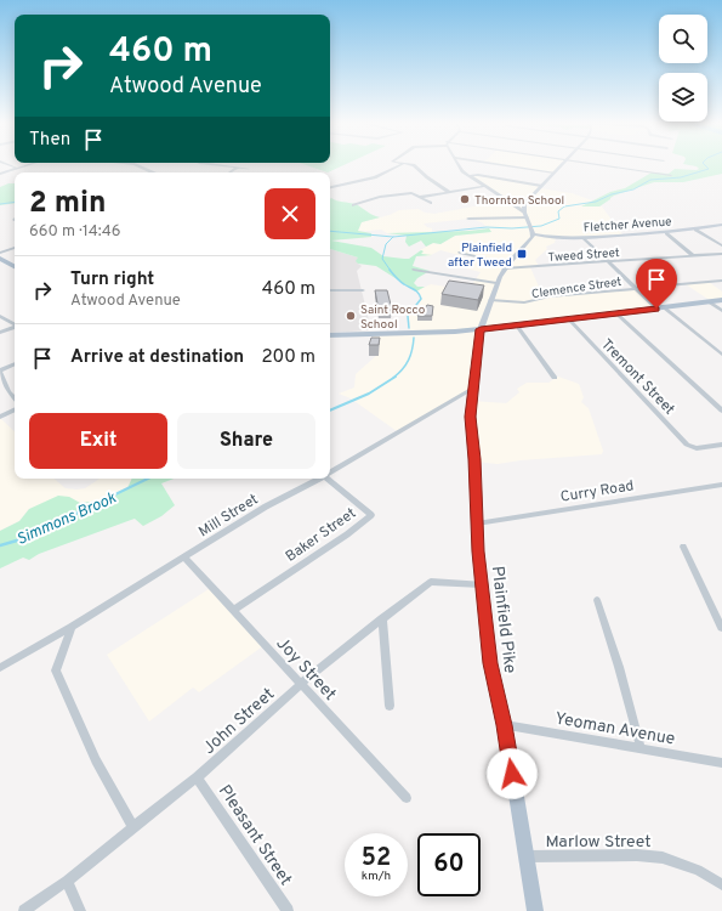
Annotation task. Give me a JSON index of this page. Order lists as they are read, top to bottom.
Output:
{
  "streets": {
    "main road": ["Fletcher Avenue", "Plainfield Pike"],
    "street": [
      "Tweed Street",
      "Clemence Street",
      "Tremont Street",
      "Curry Road",
      "Mill Street",
      "Baker Street",
      "Joy Street",
      "John Street",
      "Yeoman Avenue",
      "Pleasant Street",
      "Marlow Street"
    ]
  },
  "crossings": [
    ["Curry Road", "Plainfield Pike"],
    ["Mill Street", "Plainfield Pike"],
    ["Mill Street", "Joy Street"],
    ["Baker Street", "Joy Street"],
    ["Plainfield Pike", "John Street"],
    ["Plainfield Pike", "Yeoman Avenue"],
    ["Plainfield Pike", "Marlow Street"],
    ["Joy Street", "John Street"],
    ["John Street", "Pleasant Street"]
  ],
  "water": ["Simmons Brook"],
  "places": {
    "other": ["Thornton School", "Saint Rocco School"],
    "transit": ["Plainfield after Tweed"]
  },
  "page": {
    "turn": ["460 m", "Atwood Avenue"],
    "then": "Then",
    "heading": ["2 min", "660 m · 14:46"],
    "list": [
      {
        "name": "Turn right",
        "note": "Atwood Avenue",
        "value": "460 m"
      },
      {
        "name": "Arrive at destination",
        "value": "200 m"
      }
    ],
    "buttons": ["Exit", "Share"],
    "speed": "52 km/h",
    "limit": "60"
  }
}
